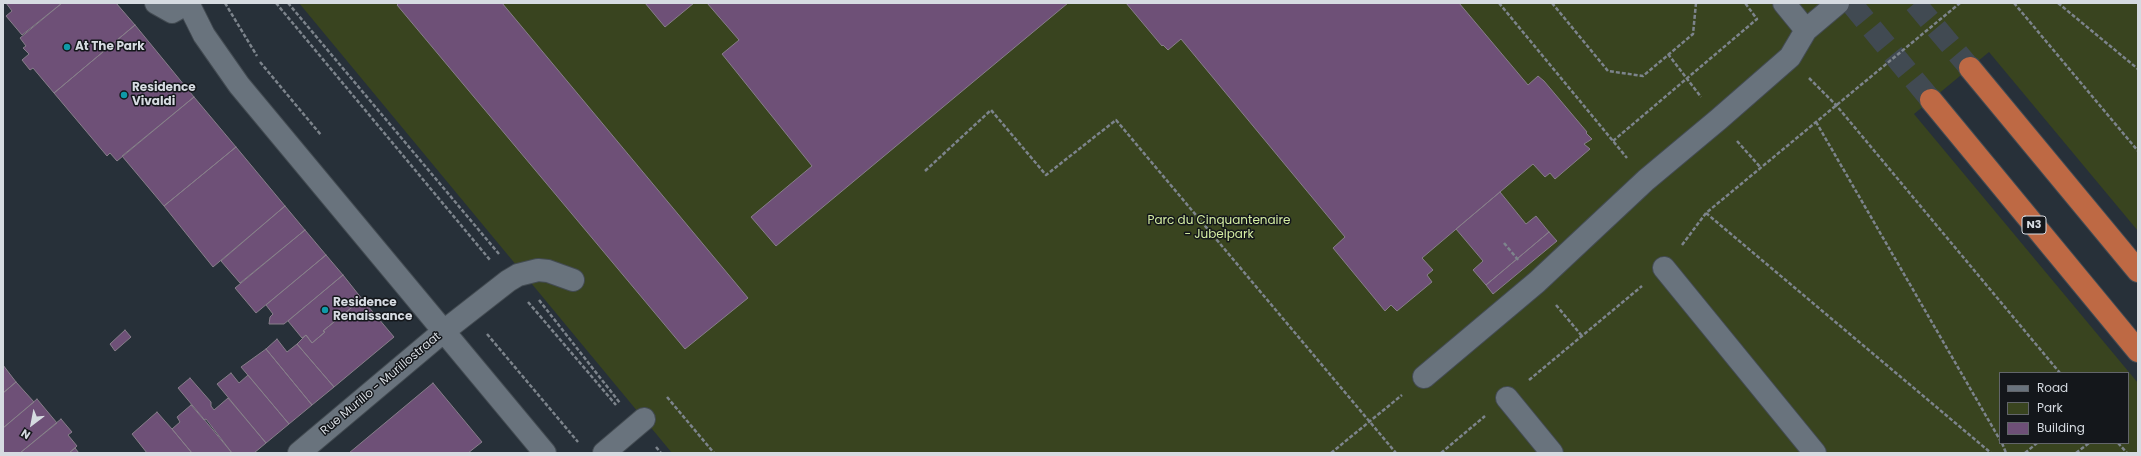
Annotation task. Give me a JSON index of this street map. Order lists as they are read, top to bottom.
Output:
{
  "streets": {
    "highway": ["N3"],
    "street": ["Rue Murillo - Murillostraat"]
  },
  "parks": ["Parc du Cinquantenaire - Jubelpark"],
  "places": ["At The Park", "Residence Vivaldi", "Residence Renaissance"],
  "legend": ["Road", "Park", "Building"],
  "north": "bottom left"
}
